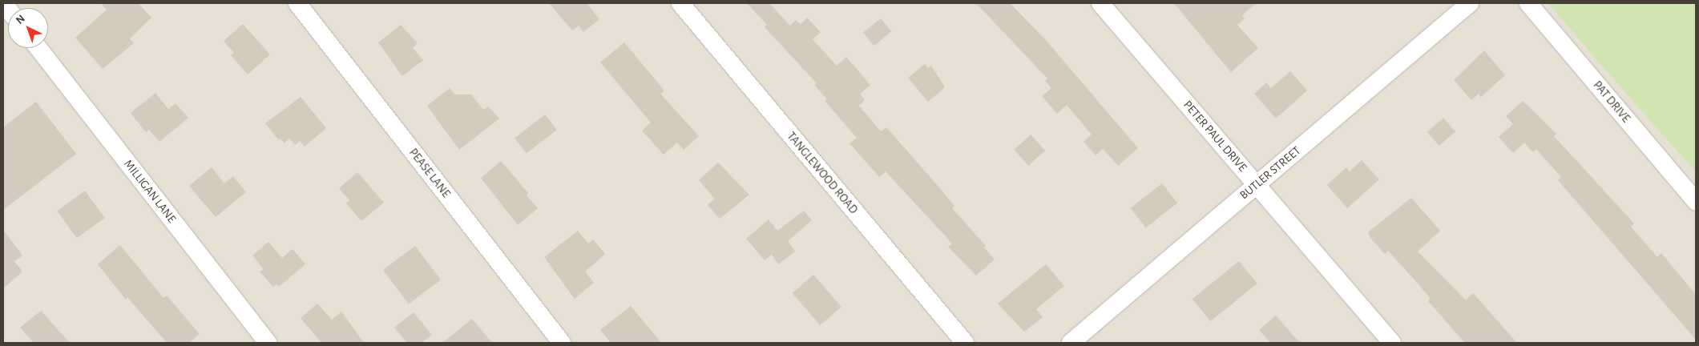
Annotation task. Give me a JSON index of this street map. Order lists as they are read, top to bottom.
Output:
{
  "streets": {
    "street": [
      "PAT DRIVE",
      "PETER PAUL DRIVE",
      "PEASE LANE",
      "TANGLEWOOD ROAD",
      "BUTLER STREET",
      "MILLIGAN LANE"
    ]
  },
  "crossings": [
    ["PETER PAUL DRIVE", "BUTLER STREET"]
  ],
  "north": "top left"
}
